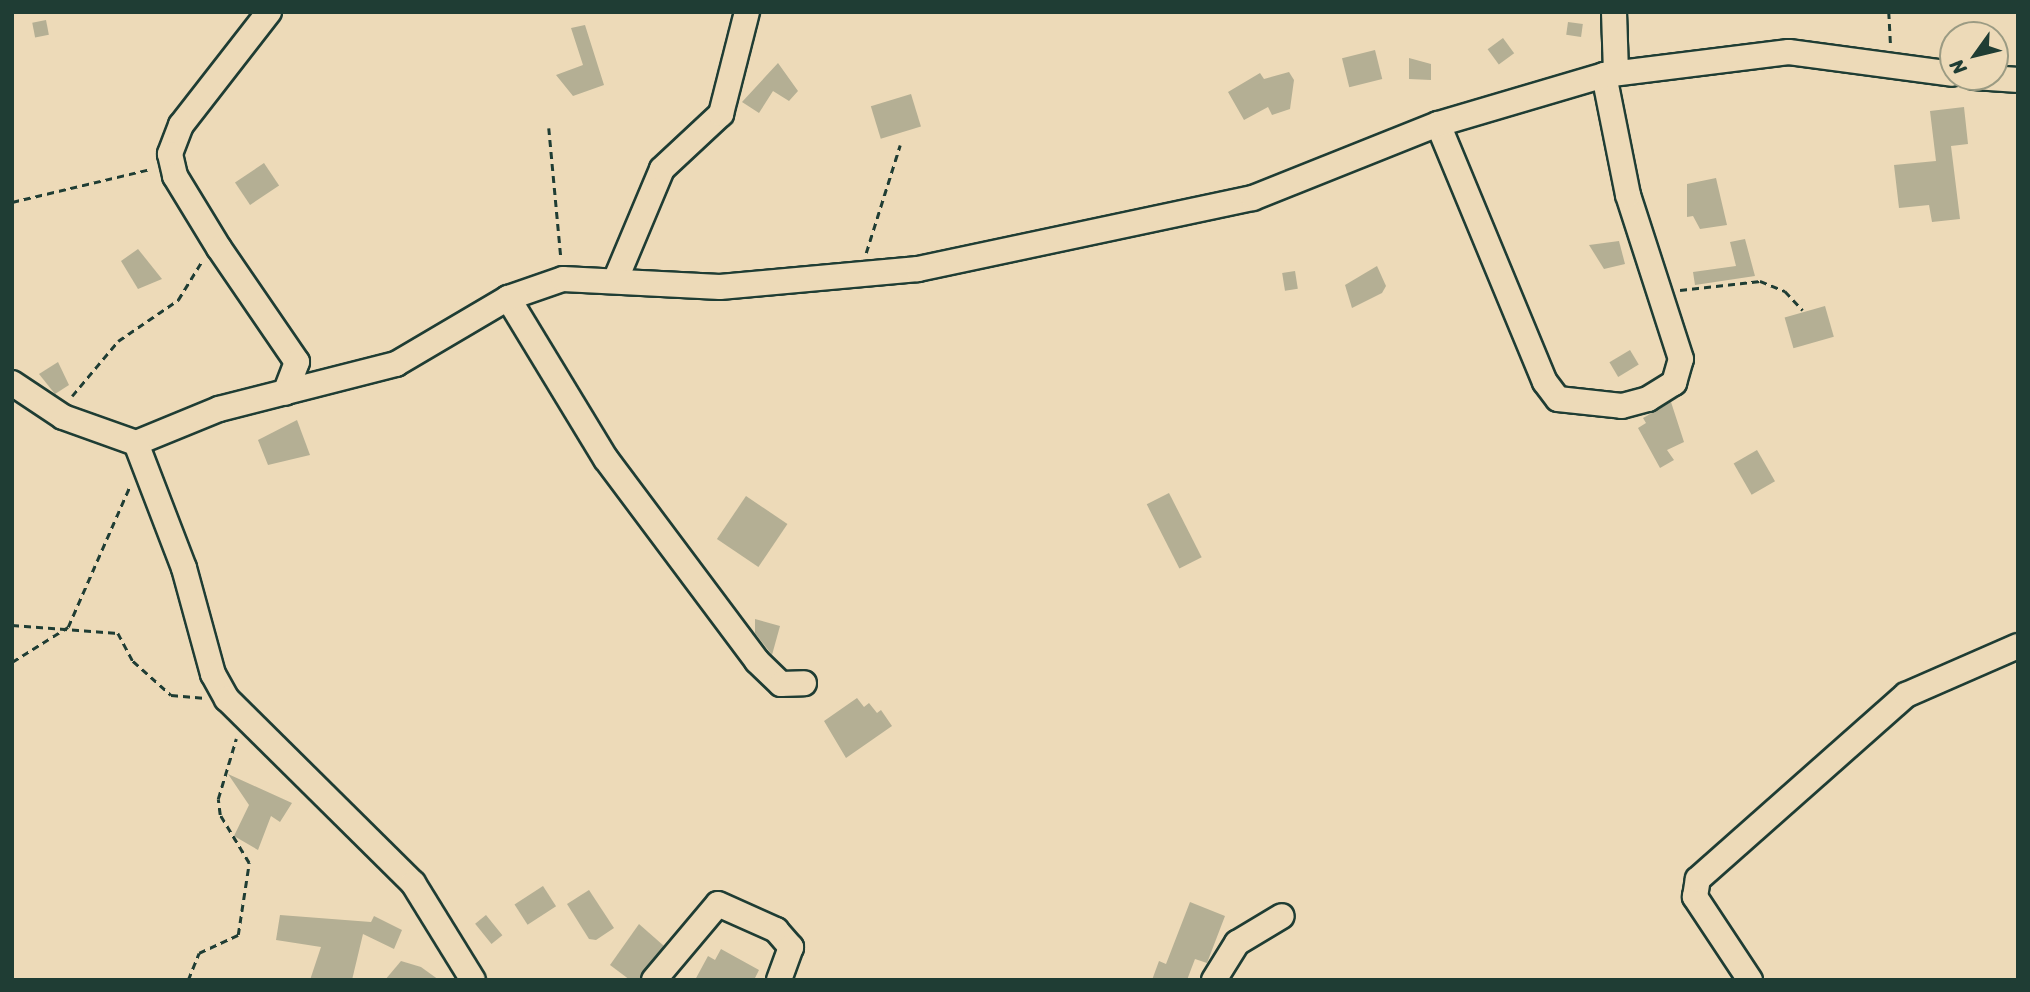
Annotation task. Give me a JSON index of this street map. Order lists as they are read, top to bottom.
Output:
{
  "north": "bottom left"
}
